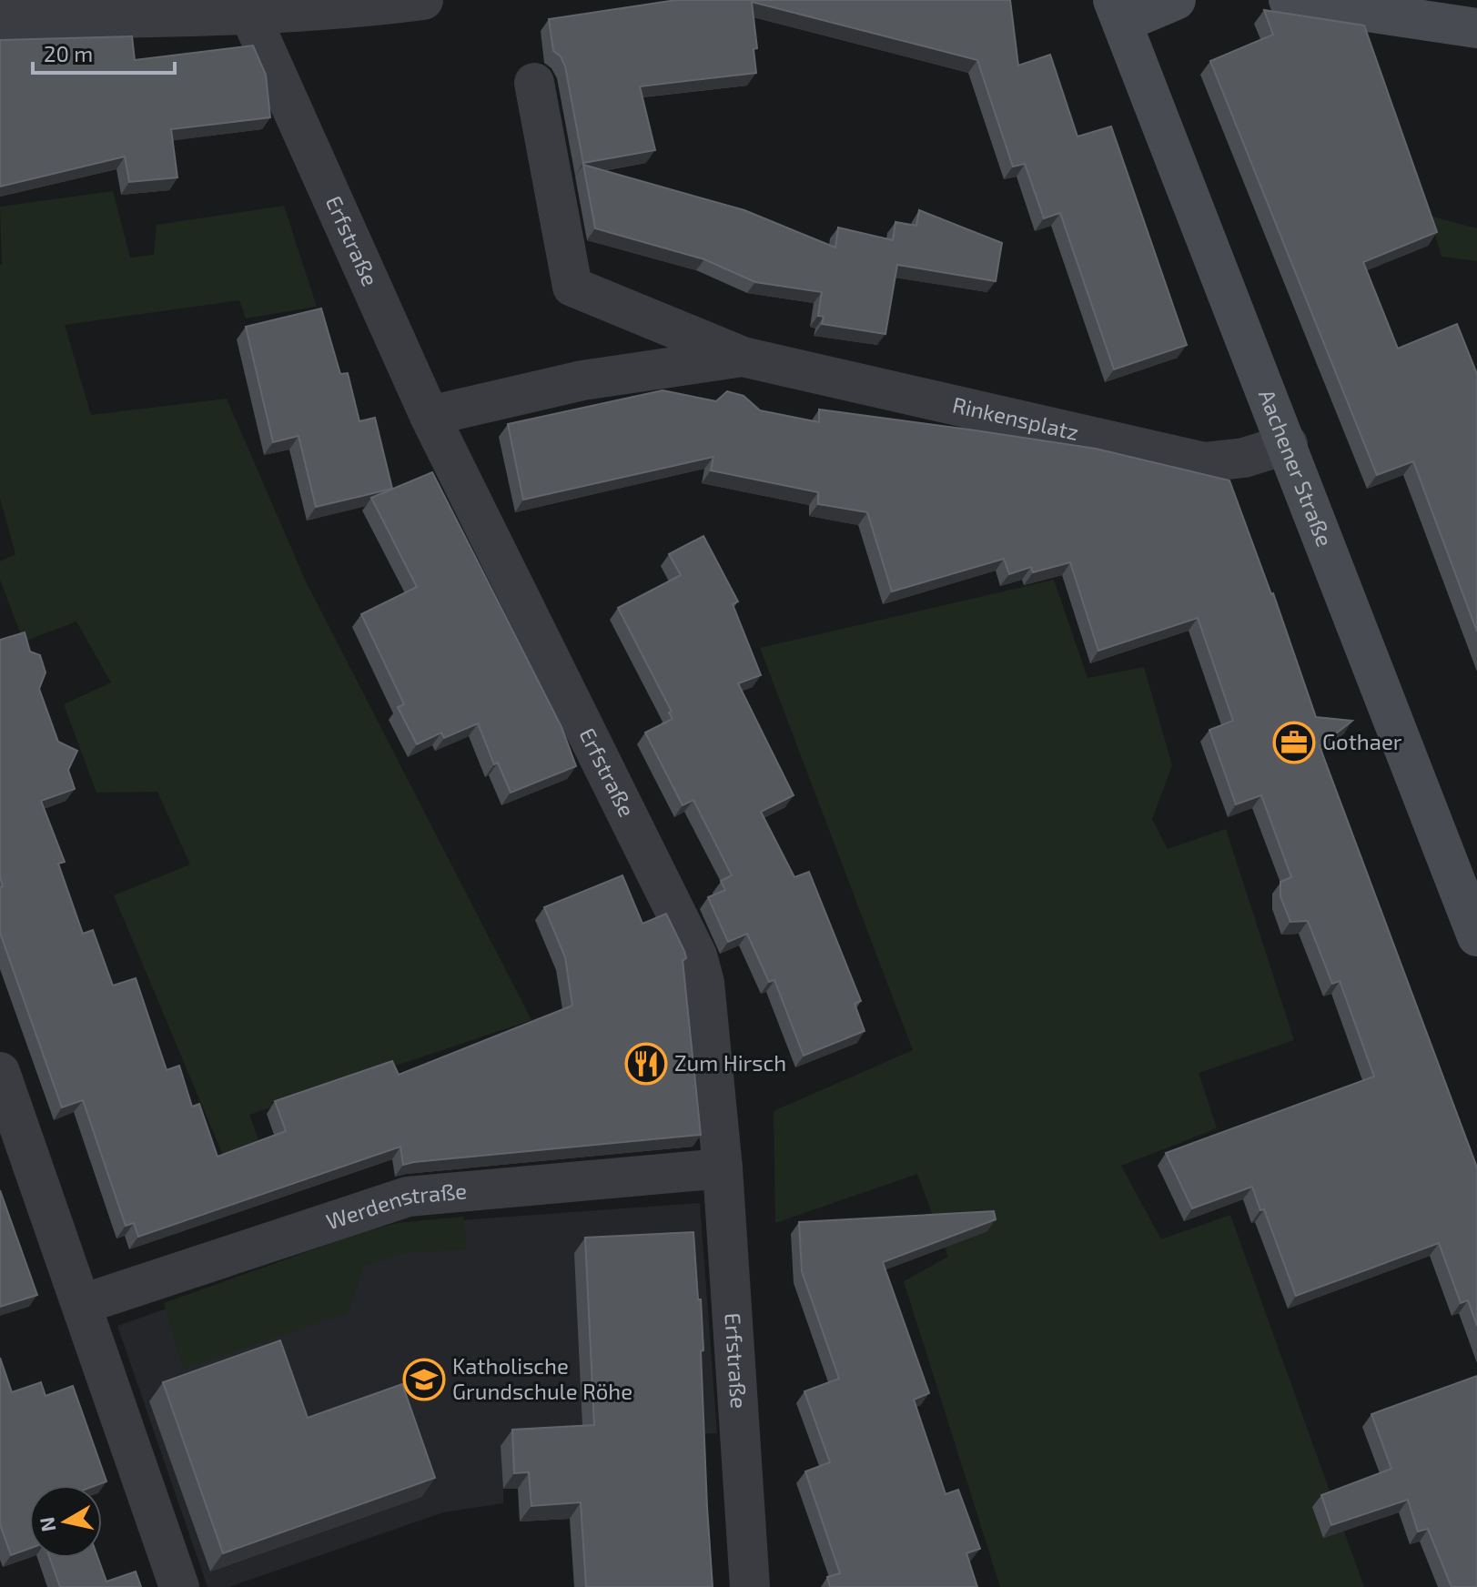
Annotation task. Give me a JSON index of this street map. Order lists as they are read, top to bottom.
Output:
{
  "streets": {
    "main road": ["Aachener Straße"],
    "street": ["Erfstraße", "Rinkensplatz", "Werdenstraße"]
  },
  "crossings": [
    ["Erfstraße", "Rinkensplatz"],
    ["Erfstraße", "Werdenstraße"],
    ["Rinkensplatz", "Aachener Straße"]
  ],
  "places": {
    "office": ["Gothaer"],
    "restaurant": ["Zum Hirsch"],
    "school or university": ["Katholische Grundschule Röhe"]
  },
  "scale_bar": "20 m",
  "north": "left"
}
